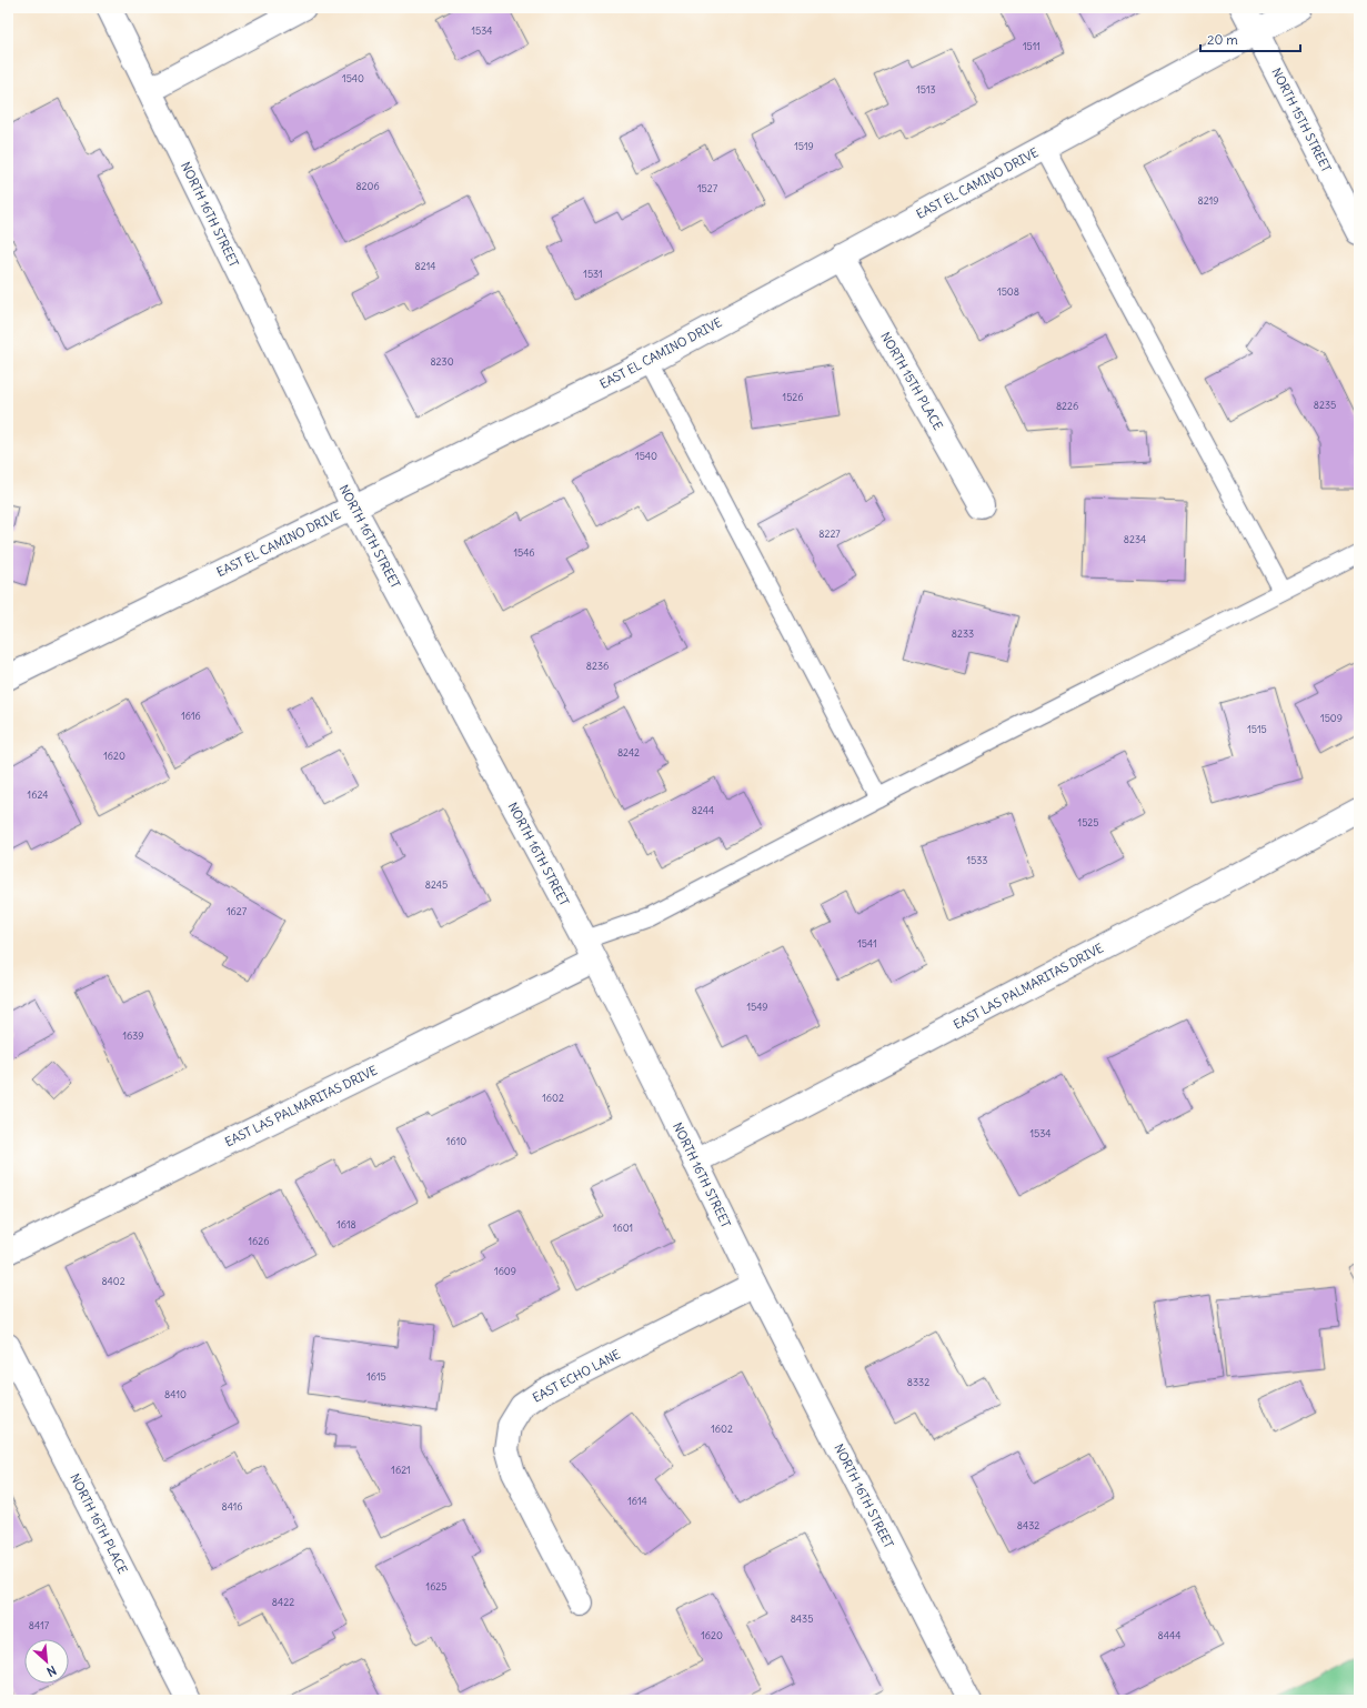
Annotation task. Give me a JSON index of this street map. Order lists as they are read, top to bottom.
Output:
{
  "streets": {
    "street": [
      "NORTH 15TH STREET",
      "EAST EL CAMINO DRIVE",
      "NORTH 16TH STREET",
      "NORTH 15TH PLACE",
      "EAST LAS PALMARITAS DRIVE",
      "EAST ECHO LANE",
      "NORTH 16TH PLACE"
    ]
  },
  "crossings": [
    ["NORTH 15TH STREET", "EAST EL CAMINO DRIVE"],
    ["EAST EL CAMINO DRIVE", "NORTH 16TH STREET"],
    ["EAST EL CAMINO DRIVE", "NORTH 15TH PLACE"],
    ["NORTH 16TH STREET", "EAST LAS PALMARITAS DRIVE"],
    ["NORTH 16TH STREET", "EAST ECHO LANE"]
  ],
  "house_numbers": [
    "1534",
    "1511",
    "1540",
    "1513",
    "1519",
    "8206",
    "1527",
    "8219",
    "8214",
    "1531",
    "1508",
    "8230",
    "1526",
    "8235",
    "8226",
    "1540",
    "8227",
    "8234",
    "1546",
    "8233",
    "8236",
    "1616",
    "1509",
    "1515",
    "8242",
    "1620",
    "1624",
    "8244",
    "1525",
    "1533",
    "8245",
    "1627",
    "1541",
    "1549",
    "1639",
    "1602",
    "1534",
    "1610",
    "1618",
    "1601",
    "1626",
    "1609",
    "8402",
    "1615",
    "8332",
    "8410",
    "1602",
    "1621",
    "1614",
    "8416",
    "8432",
    "1625",
    "8422",
    "8435",
    "8417",
    "1620",
    "8444"
  ],
  "scale_bar": "20 m",
  "north": "bottom right"
}
